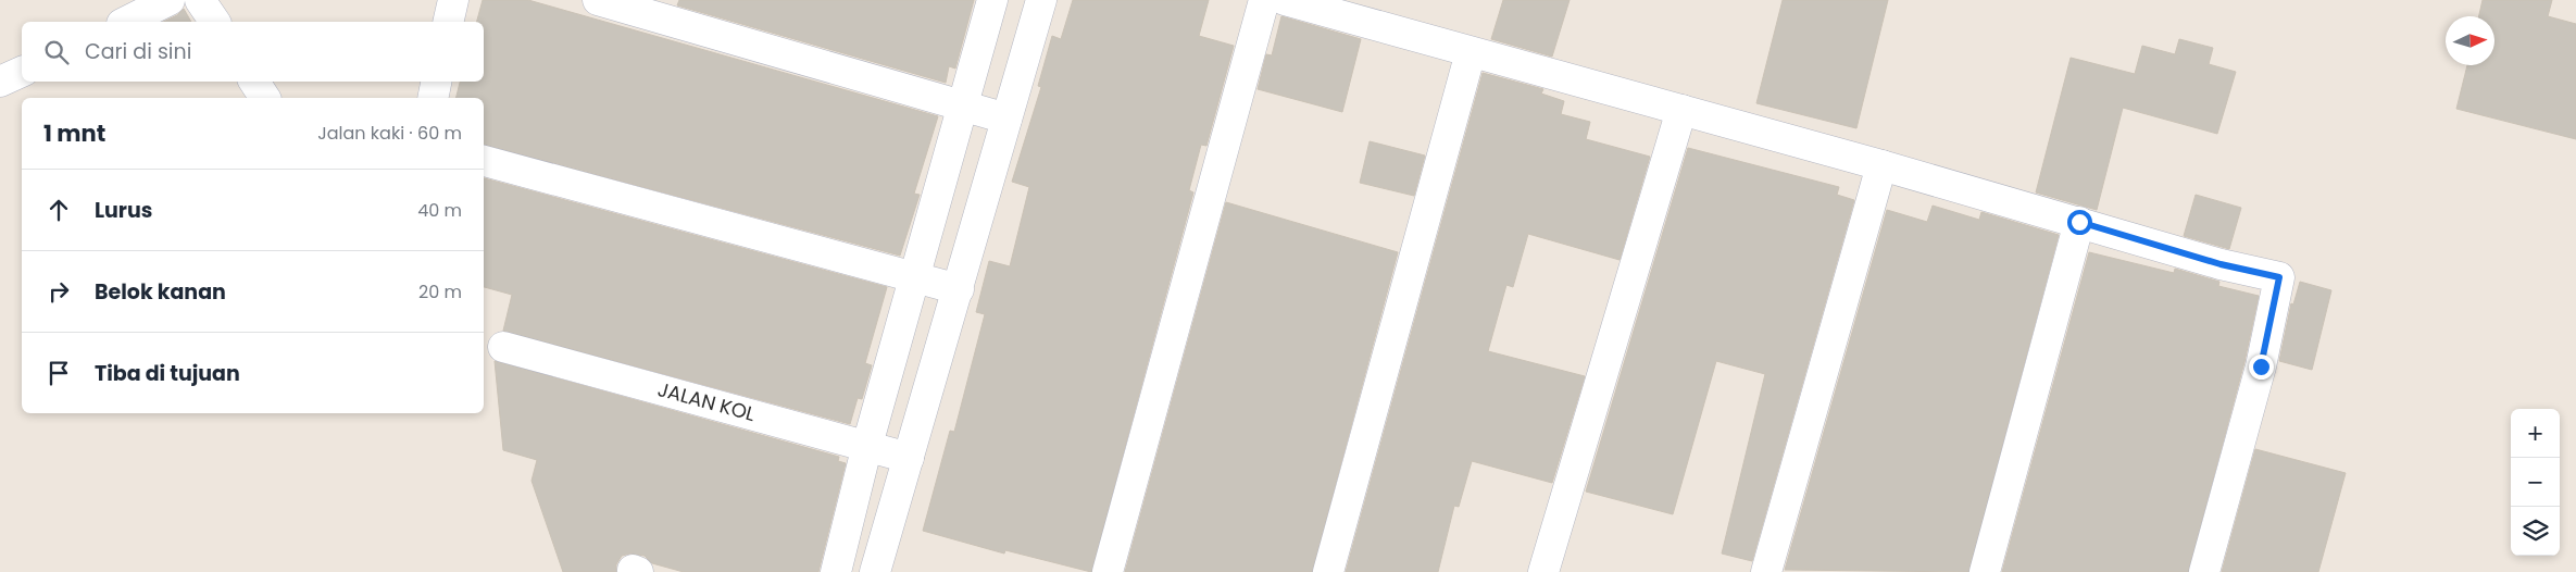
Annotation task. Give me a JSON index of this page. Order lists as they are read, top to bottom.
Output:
{
  "streets": {
    "street": ["JALAN KOL"]
  },
  "north": "right",
  "page": {
    "search": "Cari di sini",
    "heading": ["1 mnt", "Jalan kaki · 60 m"],
    "list": [
      ["Lurus", "40 m"],
      ["Belok kanan", "20 m"],
      "Tiba di tujuan"
    ],
    "map_buttons": ["+", "−"]
  }
}
